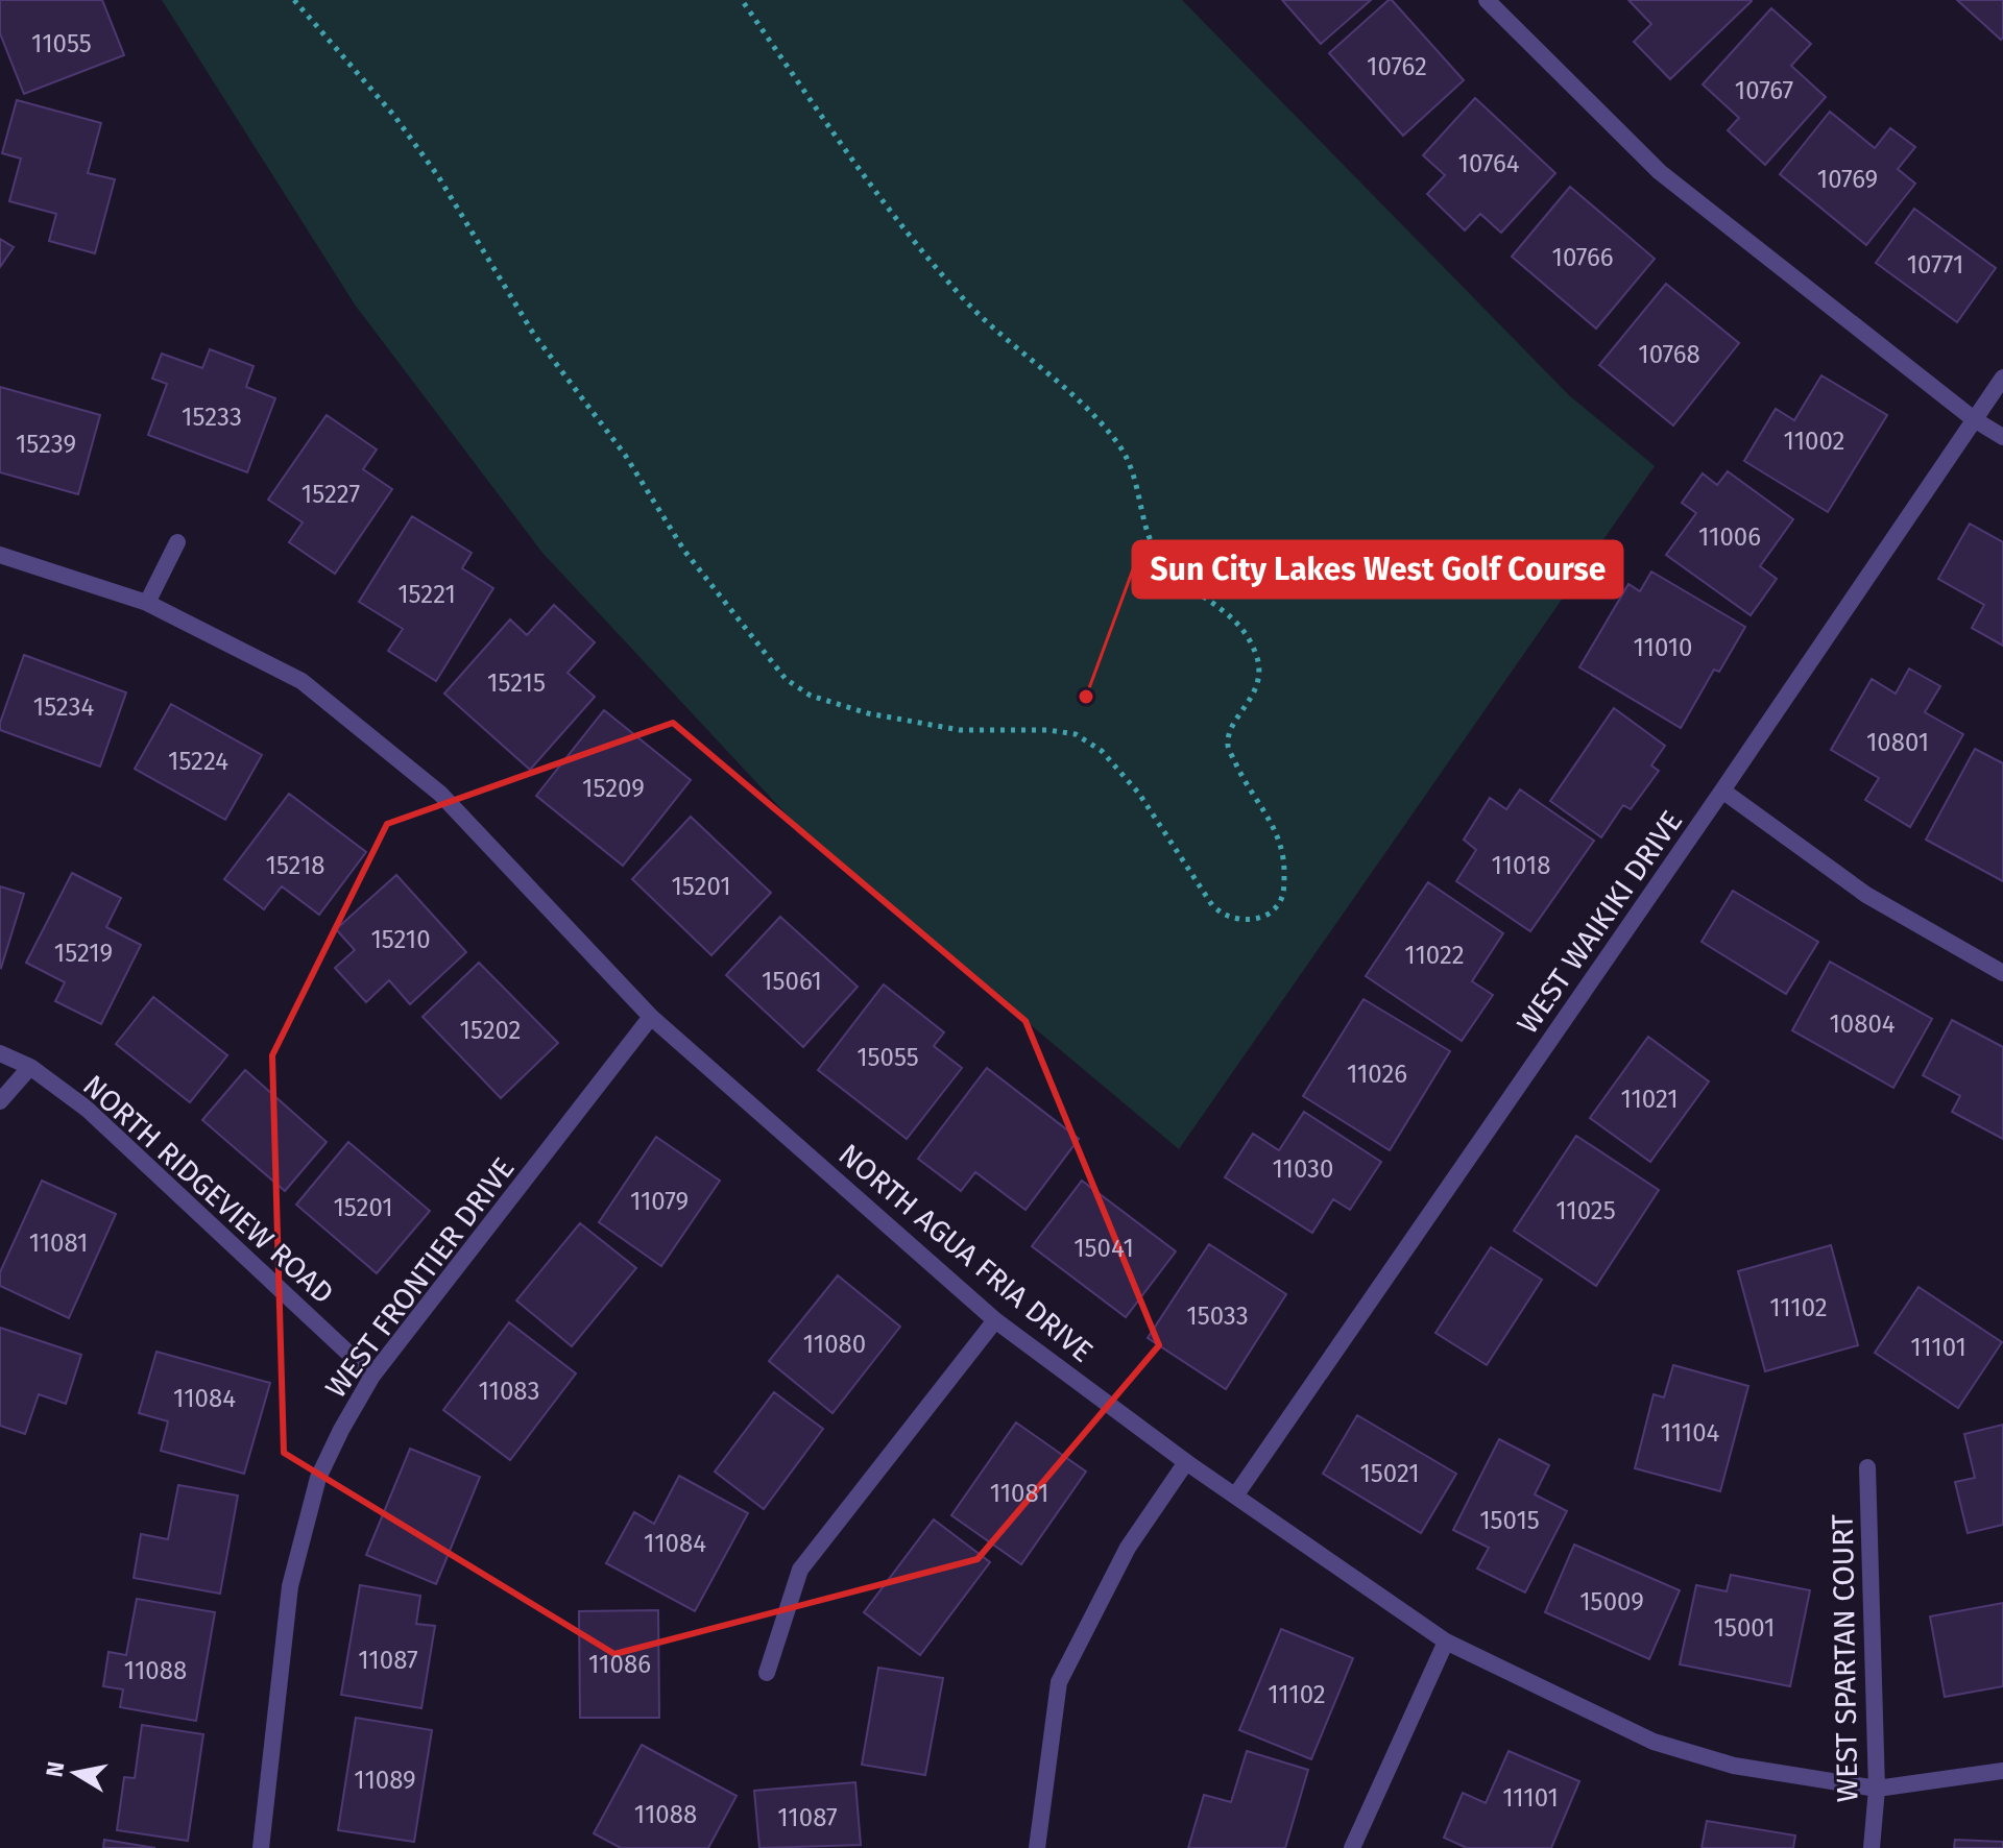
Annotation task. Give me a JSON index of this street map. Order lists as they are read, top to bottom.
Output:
{
  "streets": {
    "street": [
      "WEST WAIKIKI DRIVE",
      "NORTH RIDGEVIEW ROAD",
      "NORTH AGUA FRIA DRIVE",
      "WEST FRONTIER DRIVE",
      "WEST SPARTAN COURT"
    ]
  },
  "crossings": [
    ["WEST WAIKIKI DRIVE", "NORTH AGUA FRIA DRIVE"],
    ["NORTH RIDGEVIEW ROAD", "WEST FRONTIER DRIVE"],
    ["NORTH AGUA FRIA DRIVE", "WEST FRONTIER DRIVE"],
    ["NORTH AGUA FRIA DRIVE", "WEST SPARTAN COURT"]
  ],
  "places": ["Sun City Lakes West Golf Course"],
  "house_numbers": [
    "11055",
    "10762",
    "10767",
    "10764",
    "10769",
    "10766",
    "10771",
    "10768",
    "15233",
    "11002",
    "15239",
    "15227",
    "11006",
    "15221",
    "11010",
    "15215",
    "15234",
    "10801",
    "15224",
    "15209",
    "15218",
    "11018",
    "15201",
    "15210",
    "15219",
    "11022",
    "15061",
    "10804",
    "15202",
    "15055",
    "11026",
    "11021",
    "11030",
    "11079",
    "15201",
    "11025",
    "11081",
    "15041",
    "11102",
    "15033",
    "11080",
    "11101",
    "11083",
    "11084",
    "11104",
    "15021",
    "11081",
    "15015",
    "11084",
    "15009",
    "15001",
    "11087",
    "11086",
    "11088",
    "11102",
    "11089",
    "11101",
    "11088",
    "11087"
  ],
  "north": "left"
}
